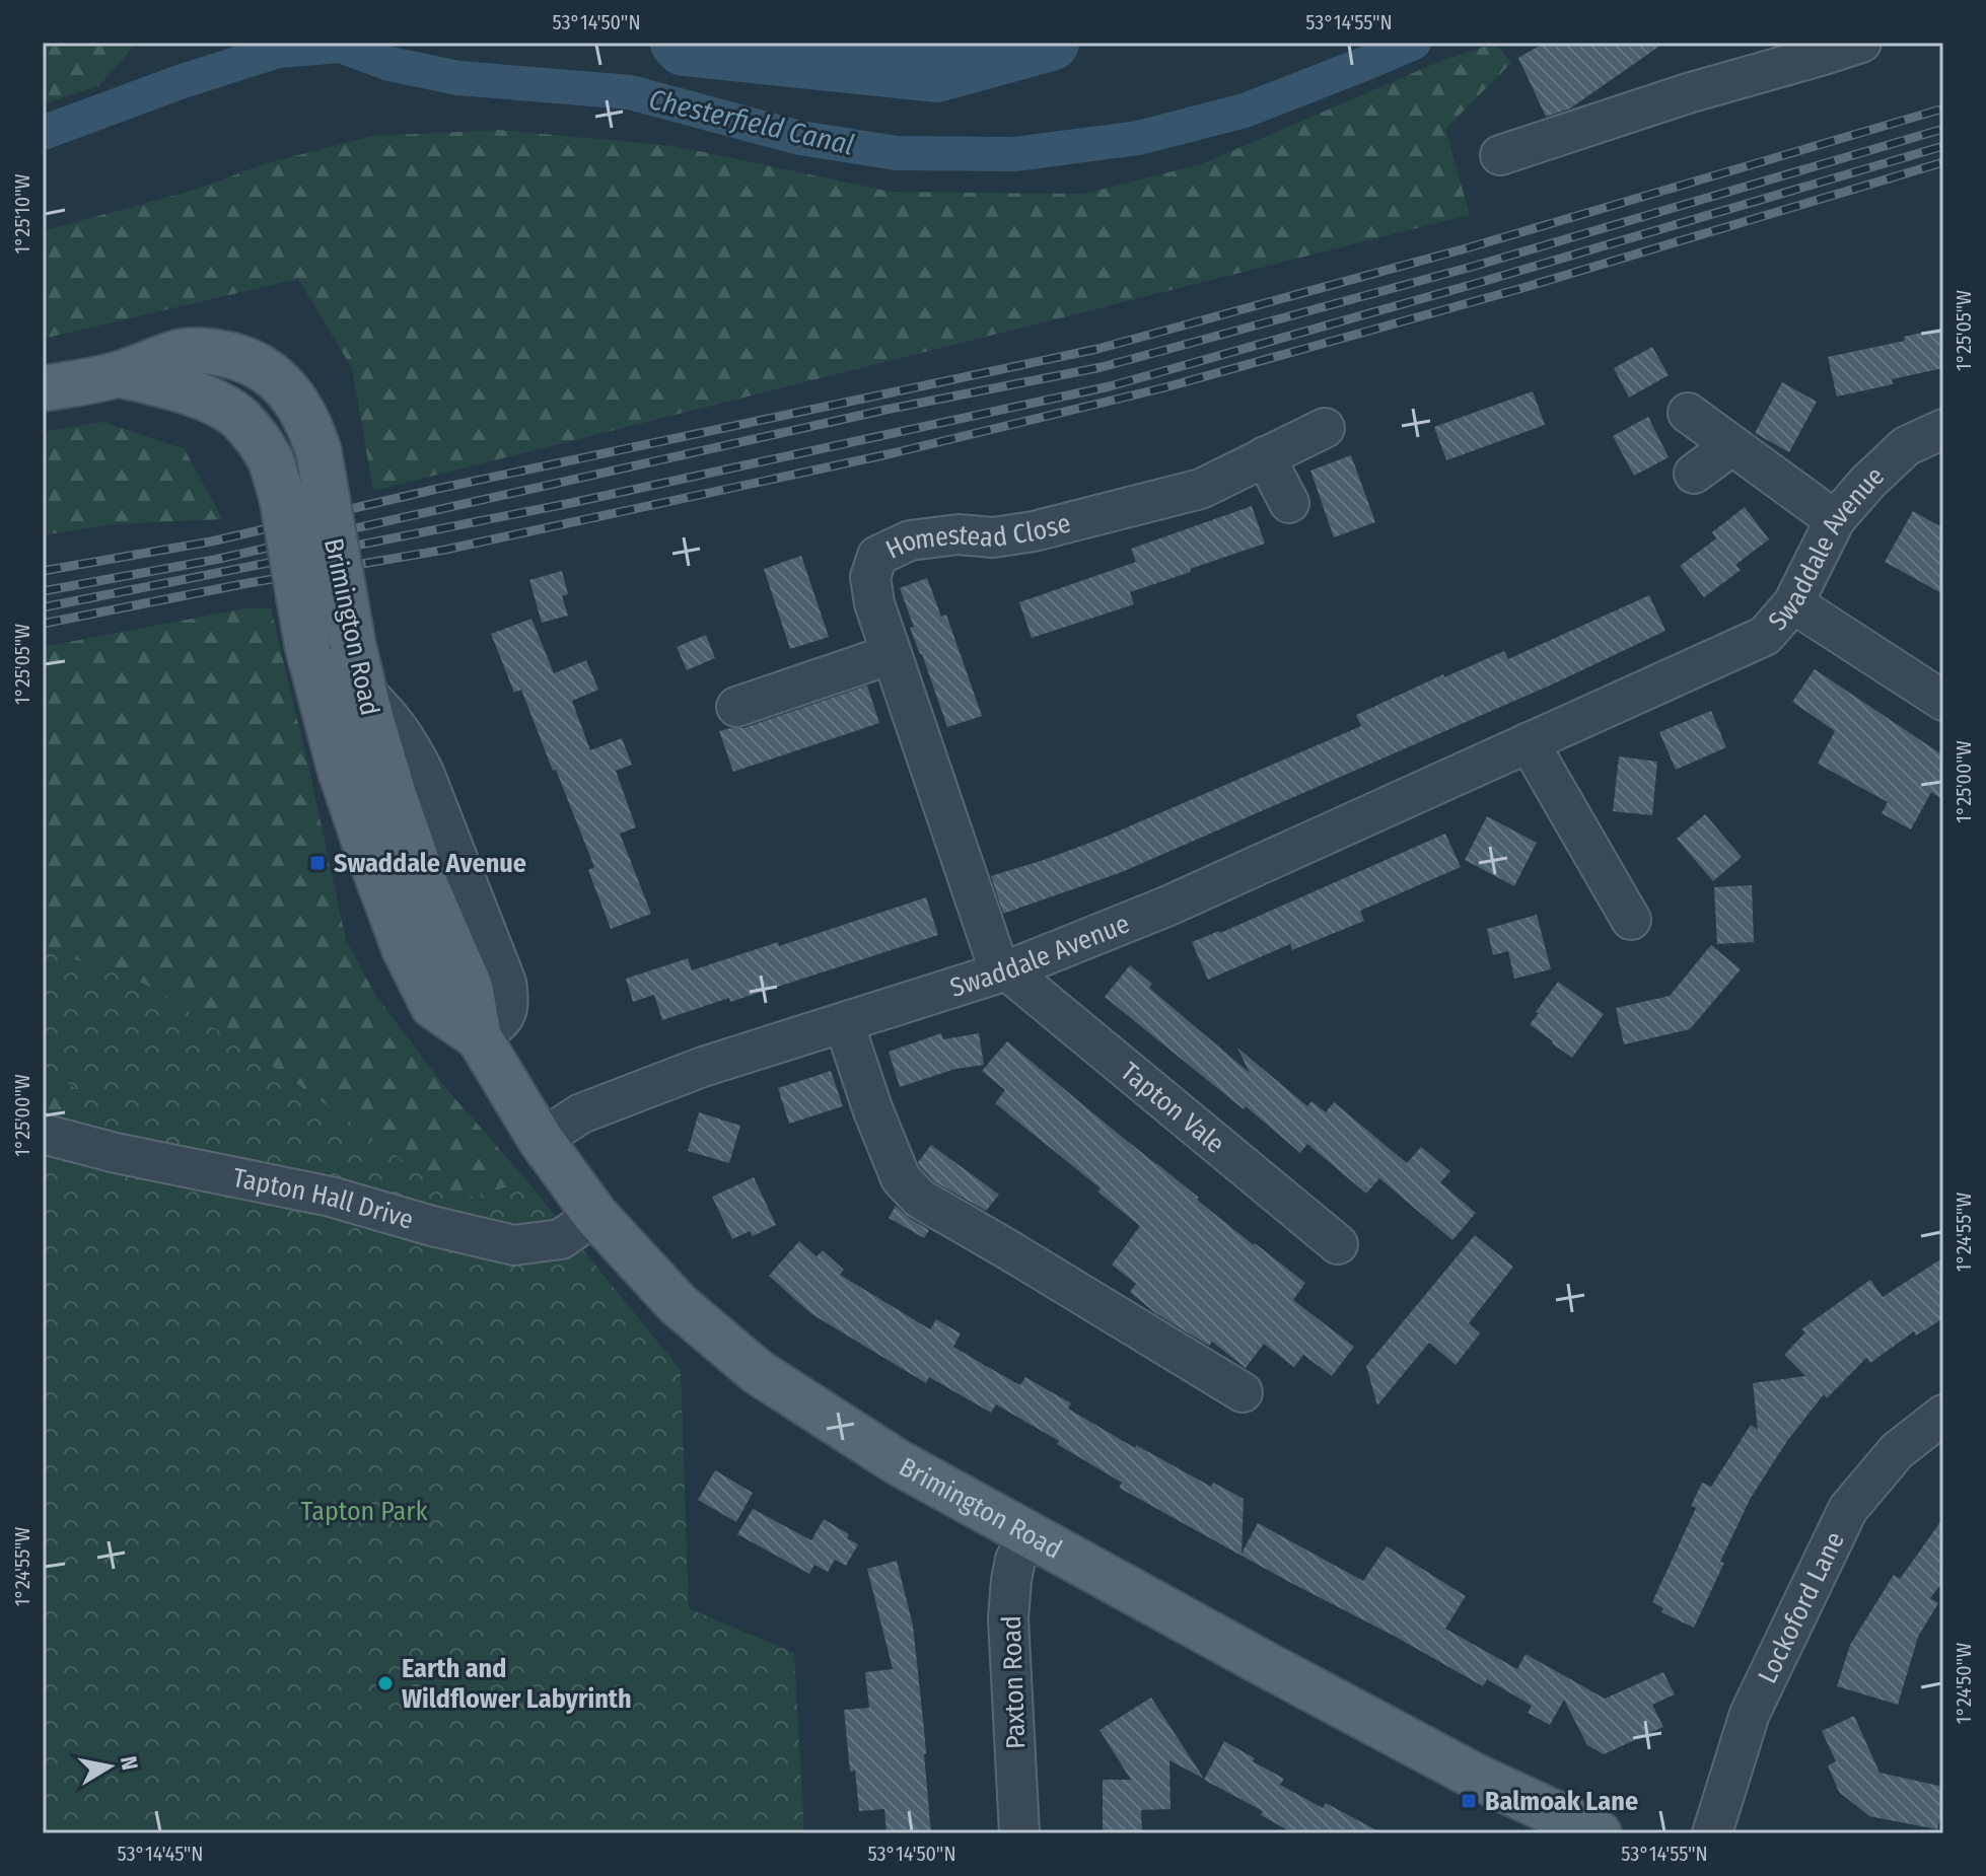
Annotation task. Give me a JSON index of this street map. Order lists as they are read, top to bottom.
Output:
{
  "streets": {
    "main road": ["Brimington Road"],
    "street": [
      "Homestead Close",
      "Swaddale Avenue",
      "Tapton Vale",
      "Tapton Hall Drive",
      "Lockoford Lane",
      "Paxton Road"
    ]
  },
  "crossings": [
    ["Homestead Close", "Swaddale Avenue"],
    ["Homestead Close", "Tapton Vale"],
    ["Swaddale Avenue", "Brimington Road"],
    ["Swaddale Avenue", "Tapton Vale"],
    ["Brimington Road", "Tapton Hall Drive"],
    ["Brimington Road", "Paxton Road"]
  ],
  "water": ["Chesterfield Canal"],
  "parks": ["Tapton Park"],
  "places": {
    "transit": ["Swaddale Avenue", "Balmoak Lane"],
    "other": ["Earth and Wildflower Labyrinth"]
  },
  "north": "right",
  "coordinates": [
    "53°14'50\"N",
    "53°14'55\"N",
    "1°25'10\"W",
    "1°25'05\"W",
    "1°25'00\"W",
    "1°24'55\"W",
    "1°24'50\"W",
    "53°14'45\"N"
  ]
}
